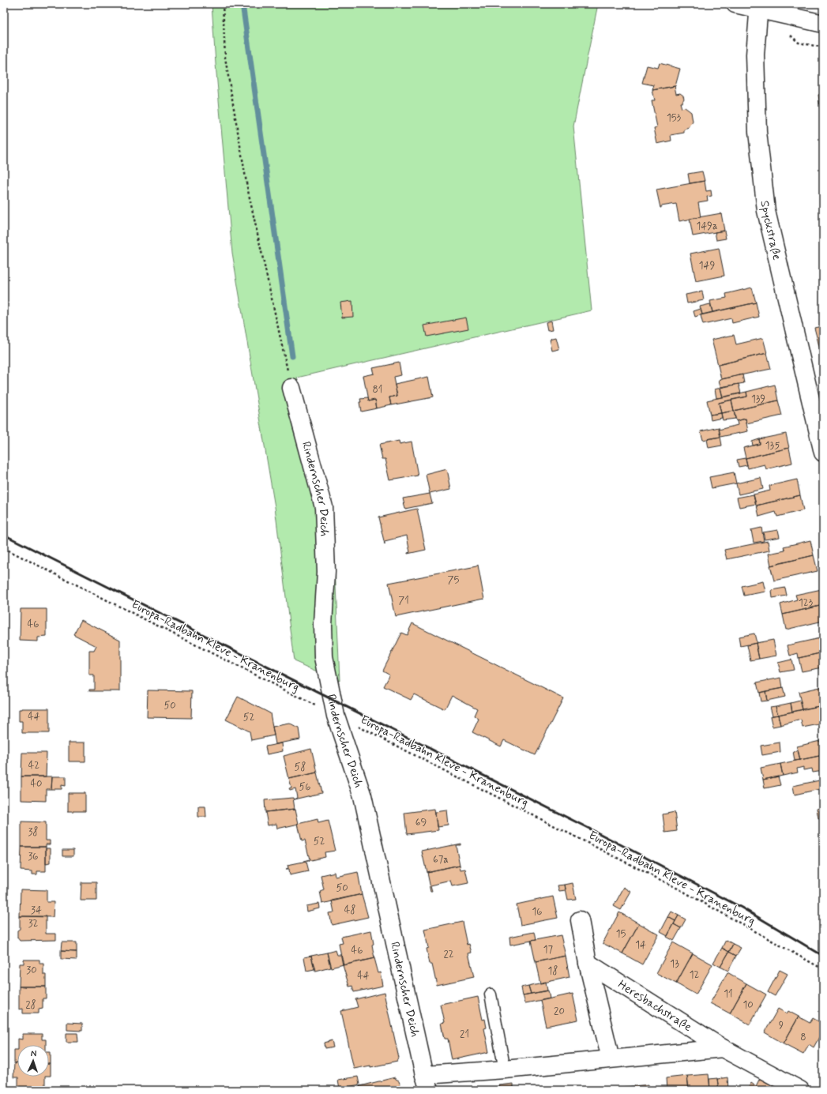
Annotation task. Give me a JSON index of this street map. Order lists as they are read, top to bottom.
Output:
{
  "streets": {
    "street": ["Spyckstraße", "Rindernscher Deich", "Heresbachstraße"],
    "path": ["Europa-Radbahn Kleve - Kranenburg"]
  },
  "crossings": [
    ["Rindernscher Deich", "Europa-Radbahn Kleve - Kranenburg"],
    ["Rindernscher Deich", "Heresbachstraße"]
  ],
  "house_numbers": [
    "153",
    "149a",
    "149",
    "81",
    "139",
    "135",
    "75",
    "71",
    "123",
    "46",
    "50",
    "44",
    "52",
    "42",
    "58",
    "40",
    "56",
    "69",
    "38",
    "52",
    "36",
    "67a",
    "50",
    "34",
    "48",
    "16",
    "32",
    "15",
    "14",
    "17",
    "46",
    "22",
    "13",
    "30",
    "18",
    "12",
    "44",
    "11",
    "28",
    "10",
    "20",
    "9",
    "21",
    "8"
  ],
  "north": "top"
}
